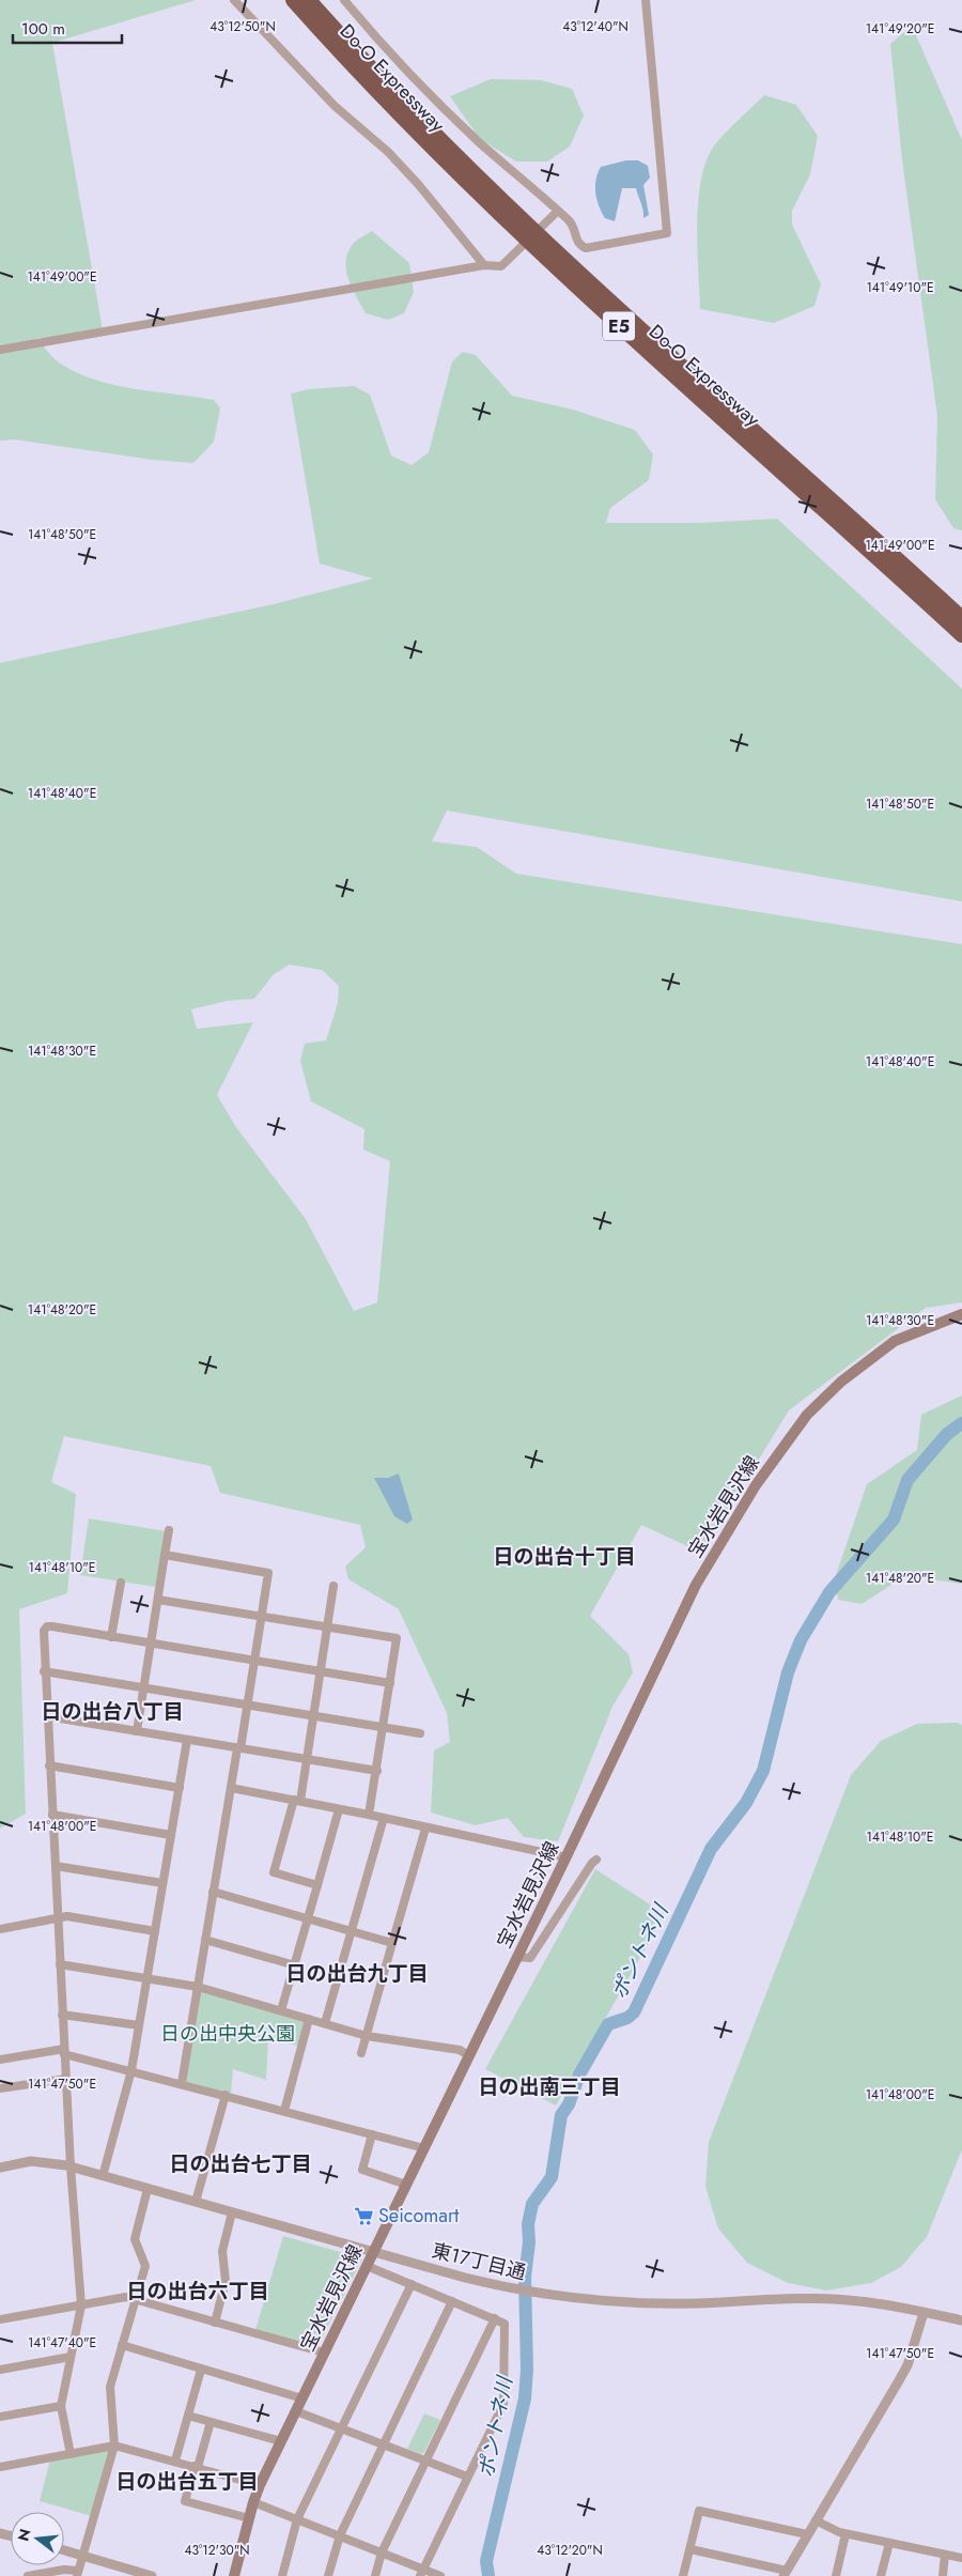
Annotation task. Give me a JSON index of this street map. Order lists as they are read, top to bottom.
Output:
{
  "streets": {
    "highway": ["Do-O Expressway", "E5"],
    "main road": ["宝水岩見沢線"],
    "street": ["東17丁目通"]
  },
  "crossings": [
    ["宝水岩見沢線", "東17丁目通"]
  ],
  "districts": [
    "日の出台十丁目",
    "日の出台八丁目",
    "日の出台九丁目",
    "日の出南三丁目",
    "日の出台七丁目",
    "日の出台六丁目",
    "日の出台五丁目"
  ],
  "water": ["ポントネ川"],
  "parks": ["日の出中央公園"],
  "places": {
    "supermarket": ["Seicomart"]
  },
  "scale_bar": "100 m",
  "north": "left",
  "coordinates": [
    "43°12'50\"N",
    "43°12'40\"N",
    "141°49'20\"E",
    "141°49'00\"E",
    "141°49'10\"E",
    "141°48'50\"E",
    "141°48'40\"E",
    "141°48'30\"E",
    "141°48'20\"E",
    "141°48'10\"E",
    "141°48'00\"E",
    "141°47'50\"E",
    "141°47'40\"E",
    "43°12'30\"N",
    "43°12'20\"N"
  ]
}
